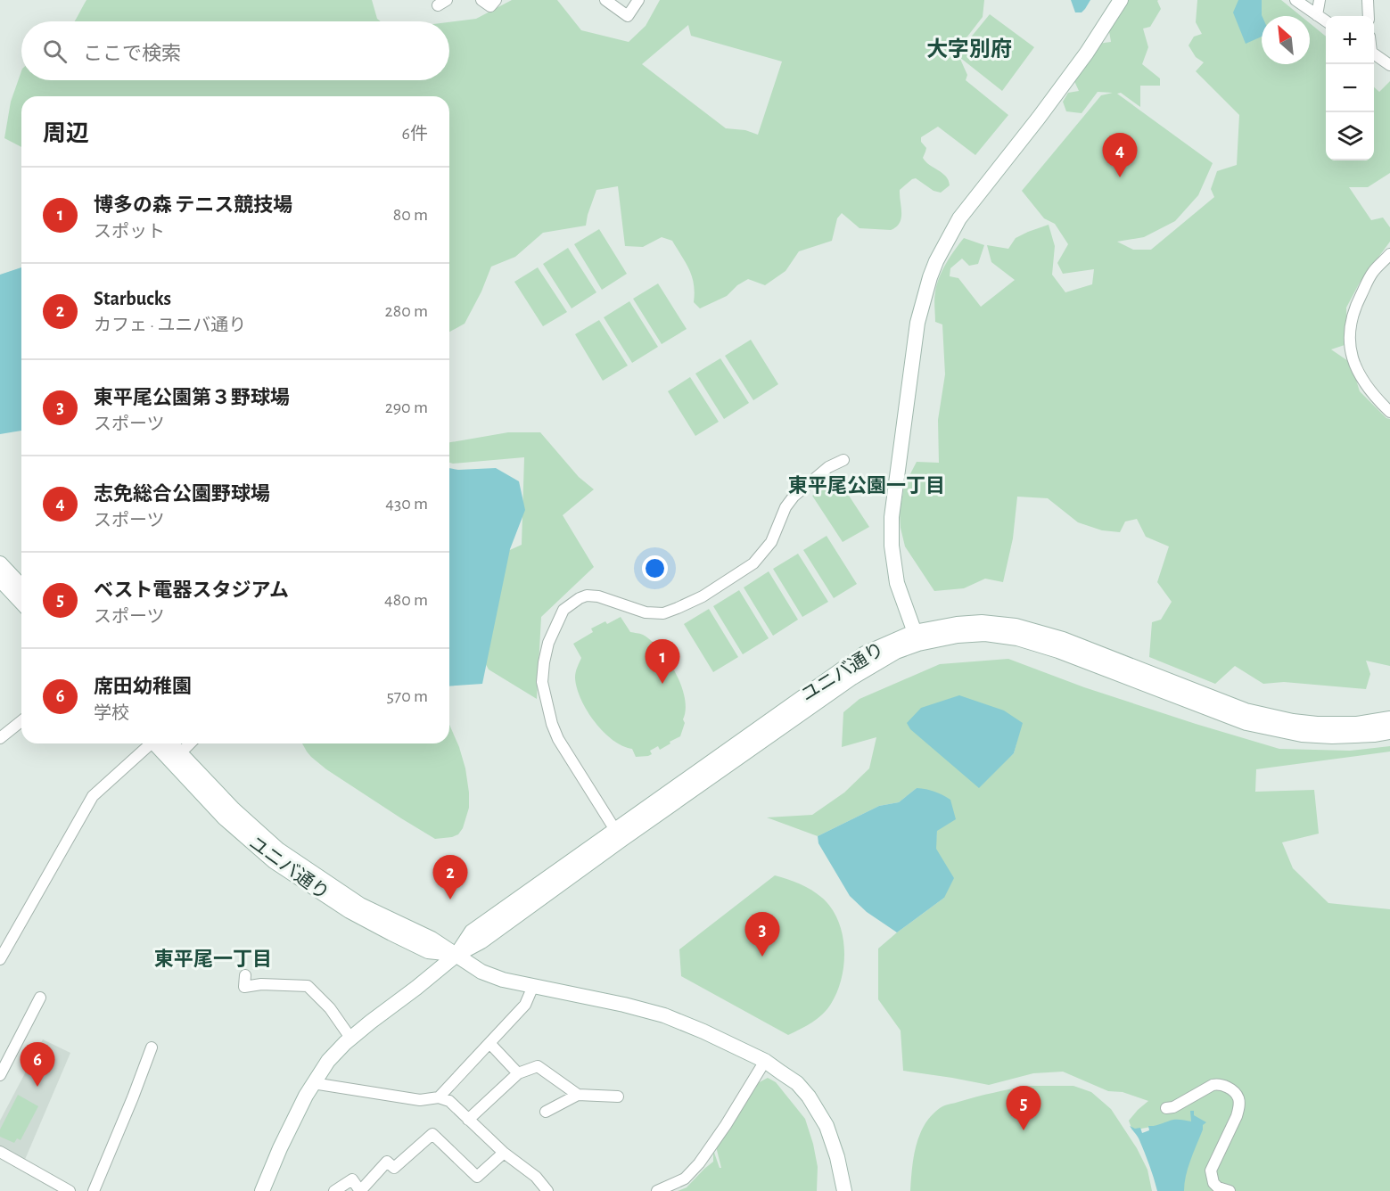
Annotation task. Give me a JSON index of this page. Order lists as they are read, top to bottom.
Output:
{
  "streets": {
    "street": ["ユニバ通り"]
  },
  "districts": ["大字別府", "東平尾公園一丁目", "東平尾一丁目"],
  "north": "top left",
  "page": {
    "map_buttons": ["+", "−"],
    "search": "ここで検索",
    "heading": ["周辺", "6件"],
    "pins": [
      "4",
      "1",
      "2",
      "3",
      "6",
      "5"
    ],
    "list": [
      {
        "mark": "1",
        "name": "博多の森 テニス競技場",
        "note": "スポット",
        "value": "80 m"
      },
      {
        "mark": "2",
        "name": "Starbucks",
        "note": "カフェ · ユニバ通り",
        "value": "280 m"
      },
      {
        "mark": "3",
        "name": "東平尾公園第３野球場",
        "note": "スポーツ",
        "value": "290 m"
      },
      {
        "mark": "4",
        "name": "志免総合公園野球場",
        "note": "スポーツ",
        "value": "430 m"
      },
      {
        "mark": "5",
        "name": "ベスト電器スタジアム",
        "note": "スポーツ",
        "value": "480 m"
      },
      {
        "mark": "6",
        "name": "席田幼稚園",
        "note": "学校",
        "value": "570 m"
      }
    ]
  }
}
